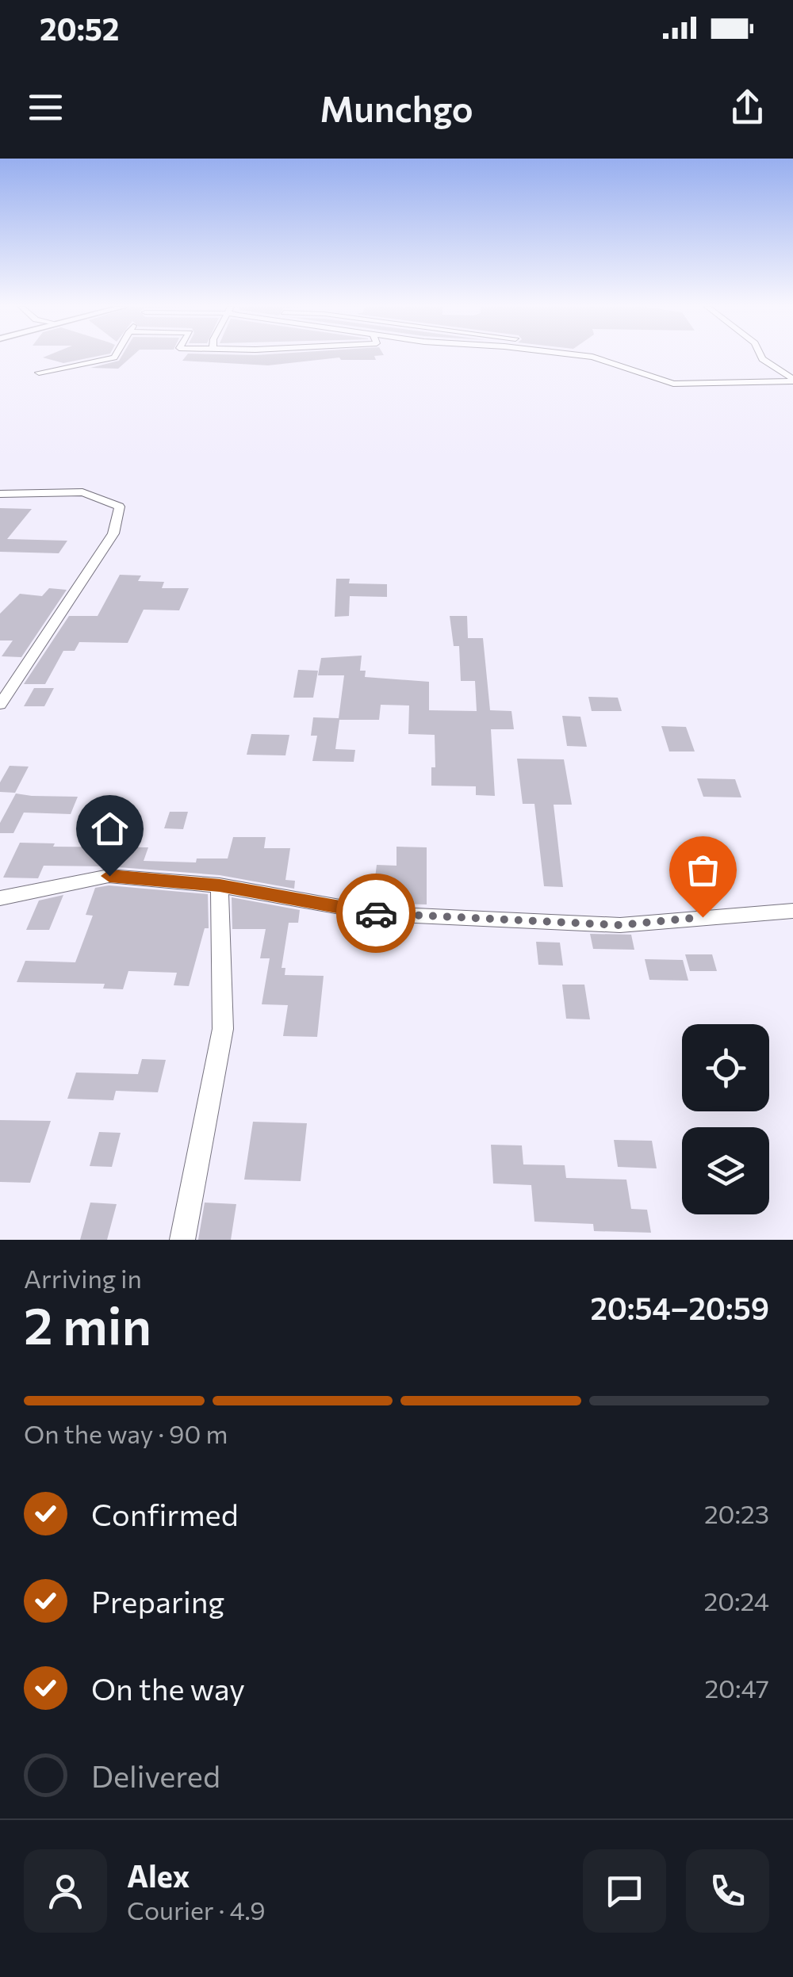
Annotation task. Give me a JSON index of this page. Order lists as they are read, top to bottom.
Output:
{
  "page": {
    "status": "20:52",
    "header": "Munchgo",
    "heading": ["2 min", "Arriving in", "20:54–20:59"],
    "panel": ["Alex", "Courier · 4.9"],
    "bar": "On the way · 90 m",
    "list": [
      ["Confirmed", "20:23"],
      ["Preparing", "20:24"],
      ["On the way", "20:47"],
      "Delivered"
    ]
  }
}
